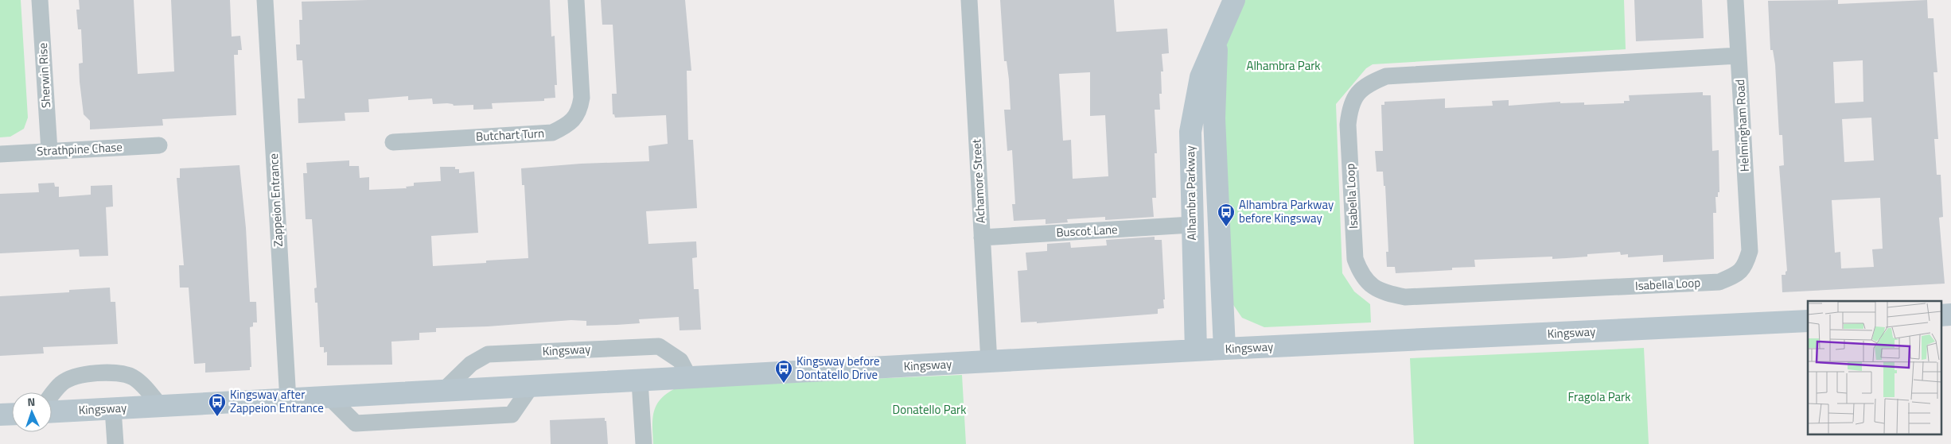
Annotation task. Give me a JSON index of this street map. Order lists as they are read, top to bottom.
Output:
{
  "streets": {
    "street": [
      "Sherwin Rise",
      "Helmingham Road",
      "Butchart Turn",
      "Strathpine Chase",
      "Achamore Street",
      "Alhambra Parkway",
      "Isabella Loop",
      "Zappeion Entrance",
      "Buscot Lane",
      "Kingsway"
    ]
  },
  "crossings": [
    ["Sherwin Rise", "Strathpine Chase"],
    ["Helmingham Road", "Isabella Loop"],
    ["Achamore Street", "Buscot Lane"],
    ["Achamore Street", "Kingsway"],
    ["Alhambra Parkway", "Buscot Lane"],
    ["Alhambra Parkway", "Kingsway"],
    ["Zappeion Entrance", "Kingsway"]
  ],
  "parks": ["Alhambra Park", "Fragola Park", "Donatello Park"],
  "places": {
    "bus stop": ["Alhambra Parkway before Kingsway", "Kingsway before Dontatello Drive", "Kingsway after Zappeion Entrance"]
  },
  "north": "top"
}
